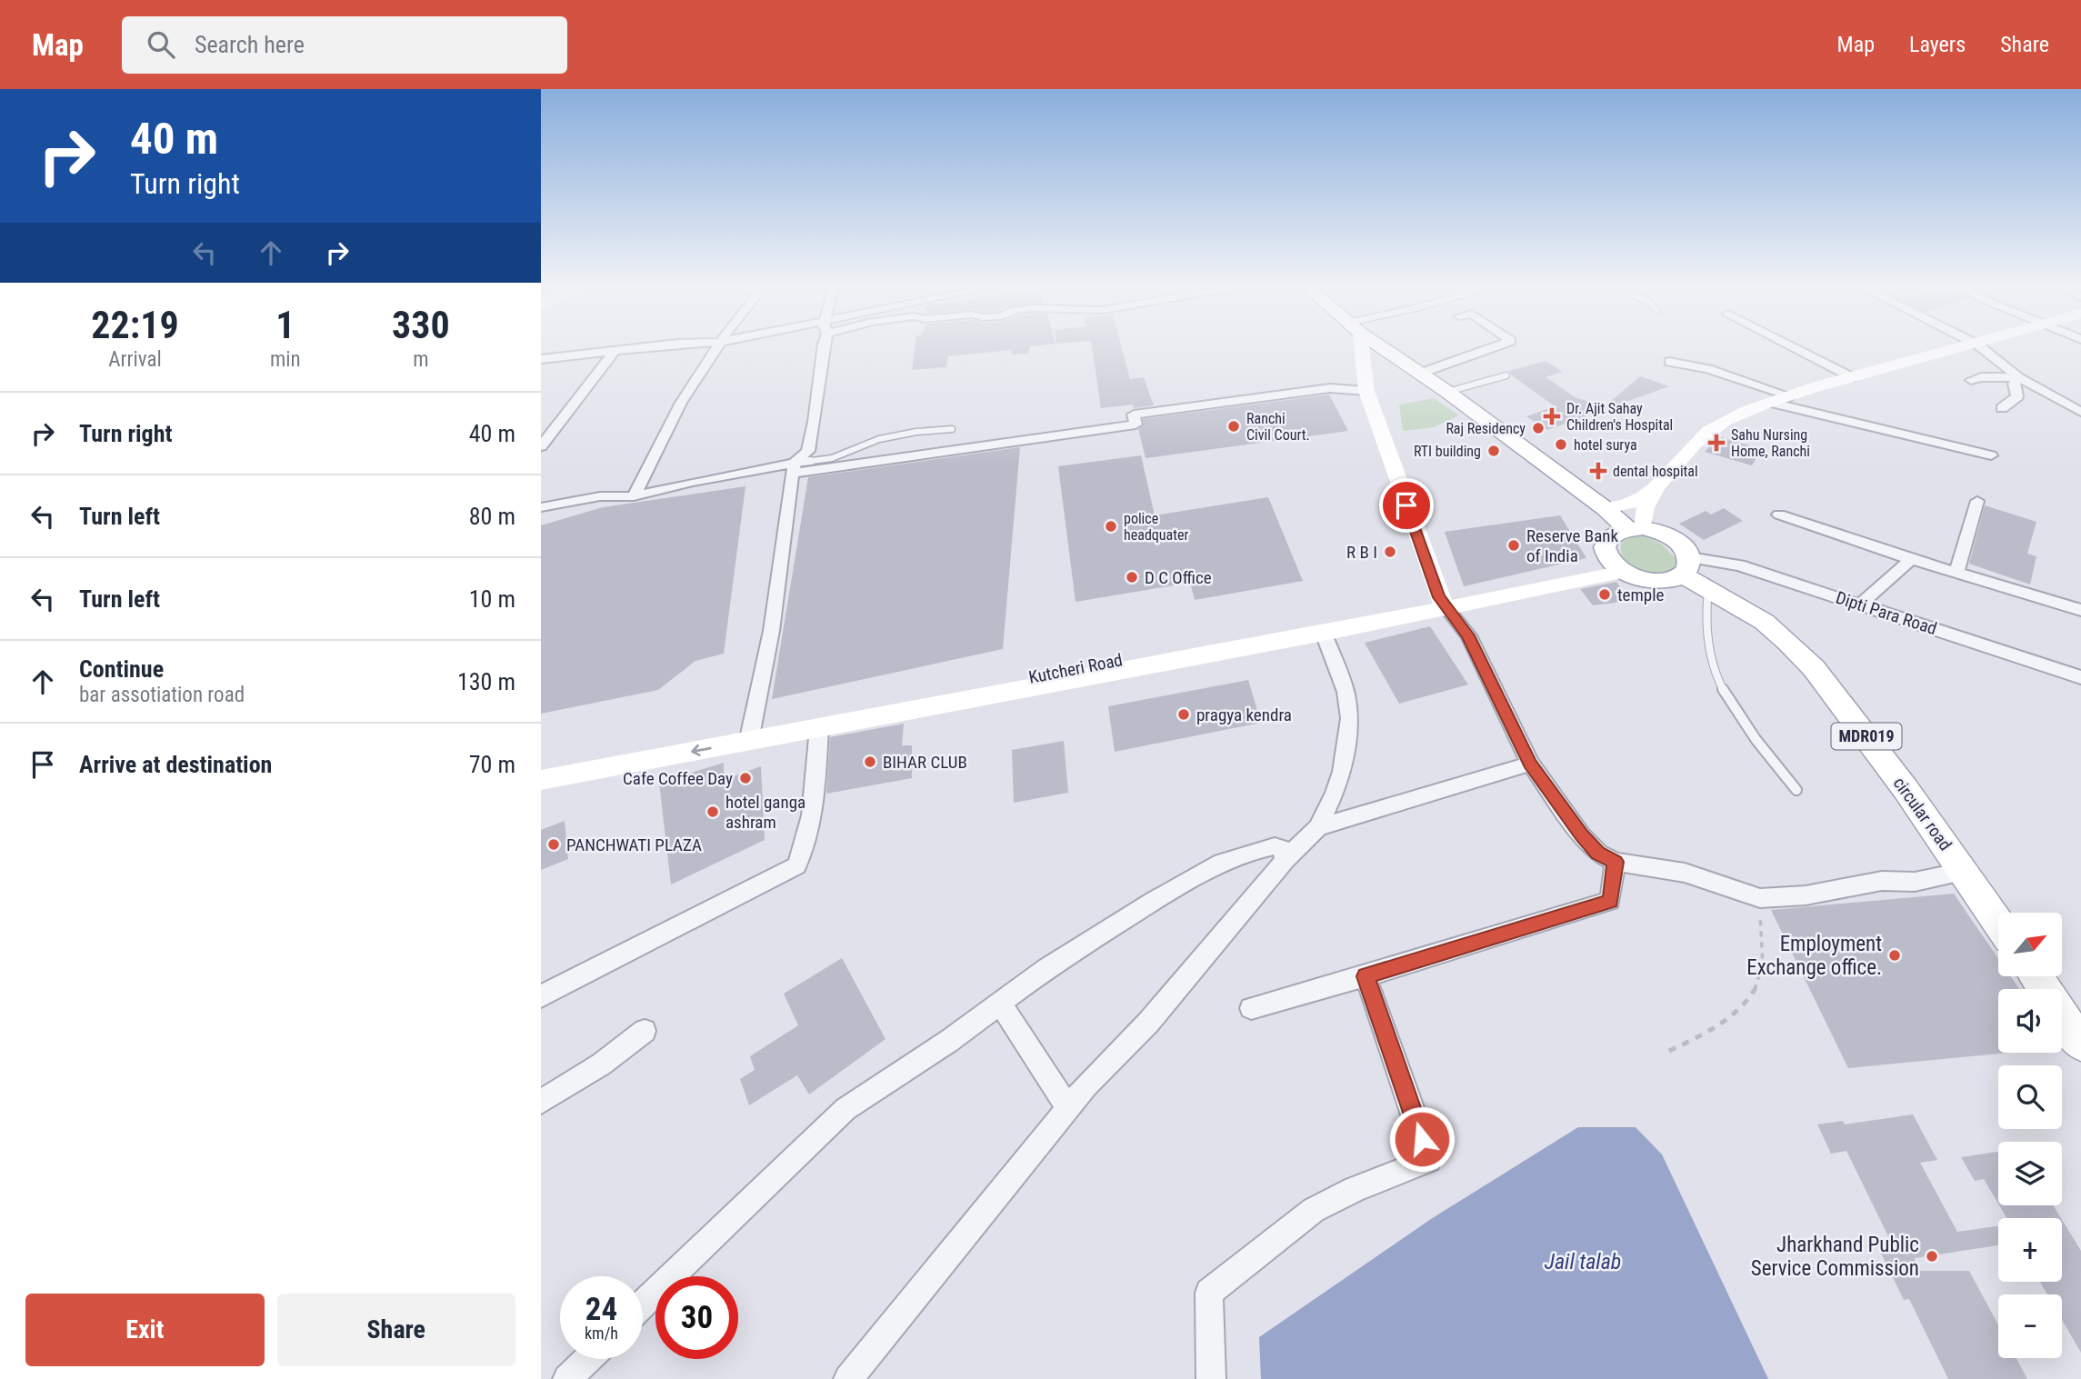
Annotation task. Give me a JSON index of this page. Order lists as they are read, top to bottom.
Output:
{
  "streets": {
    "main road": ["Kutcheri Road", "MDR019", "circular road"],
    "street": ["Dipti Para Road"]
  },
  "crossings": [
    ["Dipti Para Road", "Kutcheri Road"],
    ["Dipti Para Road", "circular road"],
    ["Kutcheri Road", "circular road"]
  ],
  "water": ["Jail talab"],
  "places": {
    "health": ["Dr. Ajit Sahay Children's Hospital", "Sahu Nursing Home, Ranchi", "dental hospital"],
    "other": [
      "Ranchi Civil Court.",
      "Raj Residency",
      "hotel surya",
      "RTI building",
      "police headquater",
      "Reserve Bank of India",
      "R B I",
      "D C Office",
      "temple",
      "pragya kendra",
      "BIHAR CLUB",
      "Cafe Coffee Day",
      "hotel ganga ashram",
      "PANCHWATI PLAZA",
      "Employment Exchange office.",
      "Jharkhand Public Service Commission"
    ]
  },
  "north": "top right",
  "page": {
    "header": "Map",
    "search": "Search here",
    "nav": ["Map", "Layers", "Share"],
    "turn": ["40 m", "Turn right"],
    "eta": [
      "22:19",
      "Arrival",
      "1",
      "min",
      "330",
      "m"
    ],
    "list": [
      {
        "name": "Turn right",
        "value": "40 m"
      },
      {
        "name": "Turn left",
        "value": "80 m"
      },
      {
        "name": "Turn left",
        "value": "10 m"
      },
      {
        "name": "Continue",
        "note": "bar assotiation road",
        "value": "130 m"
      },
      {
        "name": "Arrive at destination",
        "value": "70 m"
      }
    ],
    "map_buttons": ["+", "−"],
    "speed": "24 km/h",
    "limit": "30",
    "buttons": ["Exit", "Share"]
  }
}
